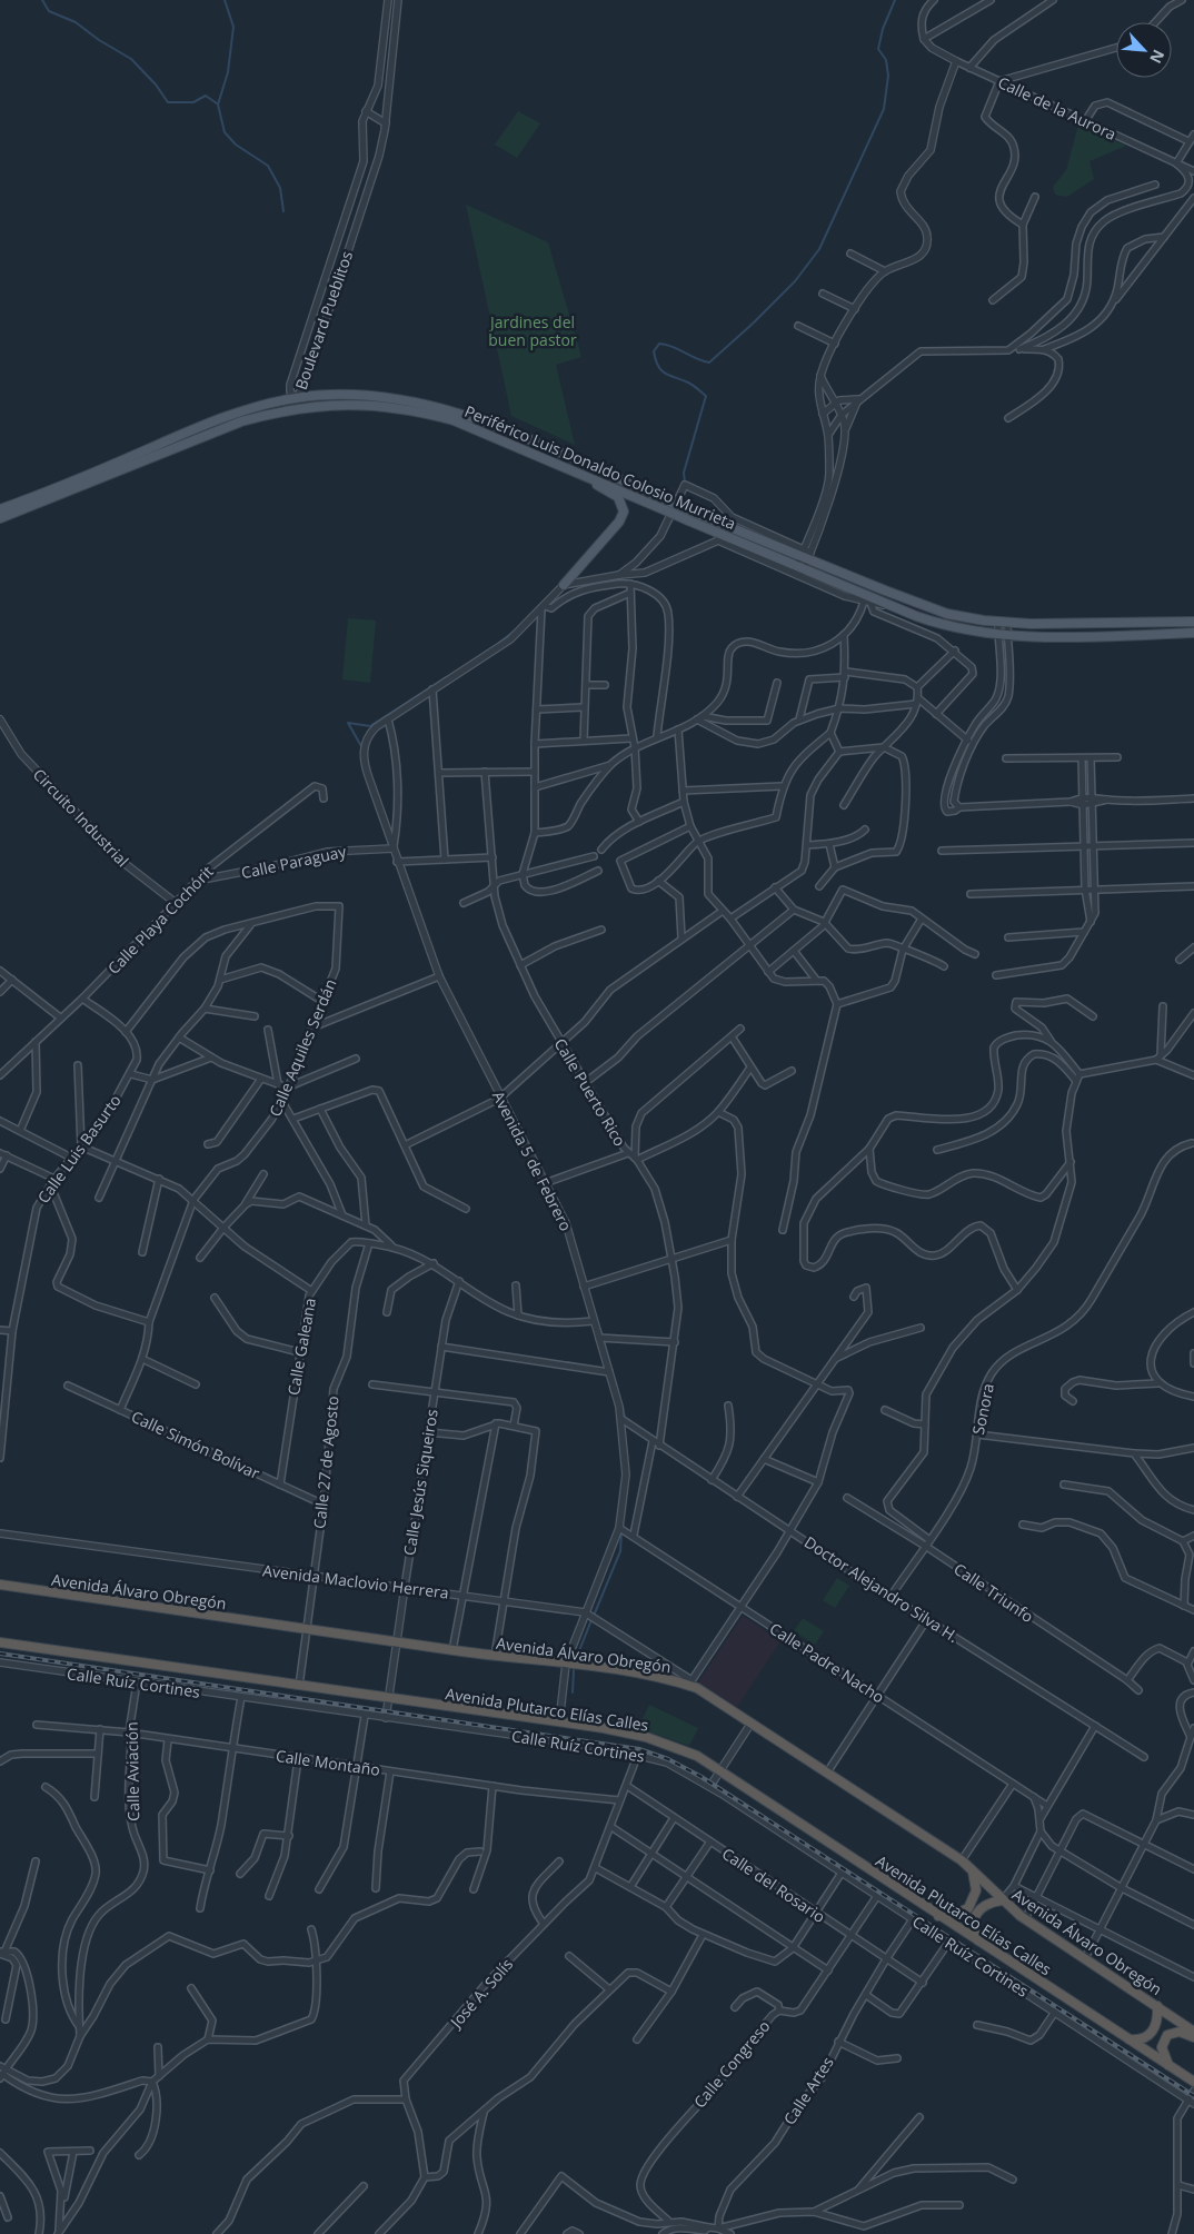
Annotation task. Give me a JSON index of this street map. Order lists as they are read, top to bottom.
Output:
{
  "streets": {
    "highway": ["Avenida Álvaro Obregón", "Avenida Plutarco Elías Calles"],
    "main road": ["Periférico Luis Donaldo Colosio Murrieta"],
    "street": [
      "Calle de la Aurora",
      "Boulevard Pueblitos",
      "Circuito Industrial",
      "Calle Paraguay",
      "Calle Playa Cochórit",
      "Calle Aquiles Serdán",
      "Calle Puerto Rico",
      "Calle Luis Basurto",
      "Avenida 5 de Febrero",
      "Calle Galeana",
      "Sonora",
      "Calle Simón Bolívar",
      "Calle 27 de Agosto",
      "Calle Jesús Siqueiros",
      "Avenida Maclovio Herrera",
      "Doctor Alejandro Silva H.",
      "Calle Triunfo",
      "Calle Padre Nacho",
      "Calle Ruíz Cortines",
      "Calle Montaño",
      "Calle Aviación",
      "Calle del Rosario",
      "José A. Solís",
      "Calle Congreso",
      "Calle Artes"
    ]
  },
  "crossings": [
    ["Boulevard Pueblitos", "Periférico Luis Donaldo Colosio Murrieta"],
    ["Circuito Industrial", "Calle Playa Cochórit"],
    ["Calle Paraguay", "Calle Playa Cochórit"],
    ["Calle Paraguay", "Avenida 5 de Febrero"],
    ["Calle Playa Cochórit", "Calle Luis Basurto"],
    ["Calle Aquiles Serdán", "Calle Simón Bolívar"],
    ["Calle Puerto Rico", "Doctor Alejandro Silva H."],
    ["Calle Puerto Rico", "Calle Padre Nacho"],
    ["Avenida 5 de Febrero", "Avenida Maclovio Herrera"],
    ["Avenida 5 de Febrero", "Doctor Alejandro Silva H."],
    ["Avenida 5 de Febrero", "Avenida Álvaro Obregón"],
    ["Avenida 5 de Febrero", "Calle Padre Nacho"],
    ["Avenida 5 de Febrero", "Avenida Plutarco Elías Calles"],
    ["Calle Galeana", "Calle Simón Bolívar"],
    ["Calle Galeana", "Calle 27 de Agosto"],
    ["Sonora", "Doctor Alejandro Silva H."],
    ["Sonora", "Calle Triunfo"],
    ["Calle Simón Bolívar", "Calle 27 de Agosto"],
    ["Calle 27 de Agosto", "Avenida Maclovio Herrera"],
    ["Calle 27 de Agosto", "Avenida Álvaro Obregón"],
    ["Calle 27 de Agosto", "Avenida Plutarco Elías Calles"],
    ["Calle Jesús Siqueiros", "Avenida Maclovio Herrera"],
    ["Calle Jesús Siqueiros", "Avenida Álvaro Obregón"],
    ["Calle Jesús Siqueiros", "Calle Ruíz Cortines"],
    ["Calle Jesús Siqueiros", "Avenida Plutarco Elías Calles"],
    ["Avenida Maclovio Herrera", "Avenida Álvaro Obregón"],
    ["Calle Ruíz Cortines", "Calle Aviación"],
    ["Calle Ruíz Cortines", "José A. Solís"],
    ["Calle Ruíz Cortines", "Calle Congreso"],
    ["Calle Ruíz Cortines", "Calle Artes"],
    ["Calle Montaño", "Calle Aviación"],
    ["Calle Montaño", "José A. Solís"],
    ["Calle del Rosario", "José A. Solís"],
    ["Calle del Rosario", "Calle Congreso"],
    ["Calle del Rosario", "Calle Artes"]
  ],
  "parks": ["Jardines del buen pastor"],
  "north": "bottom right"
}
